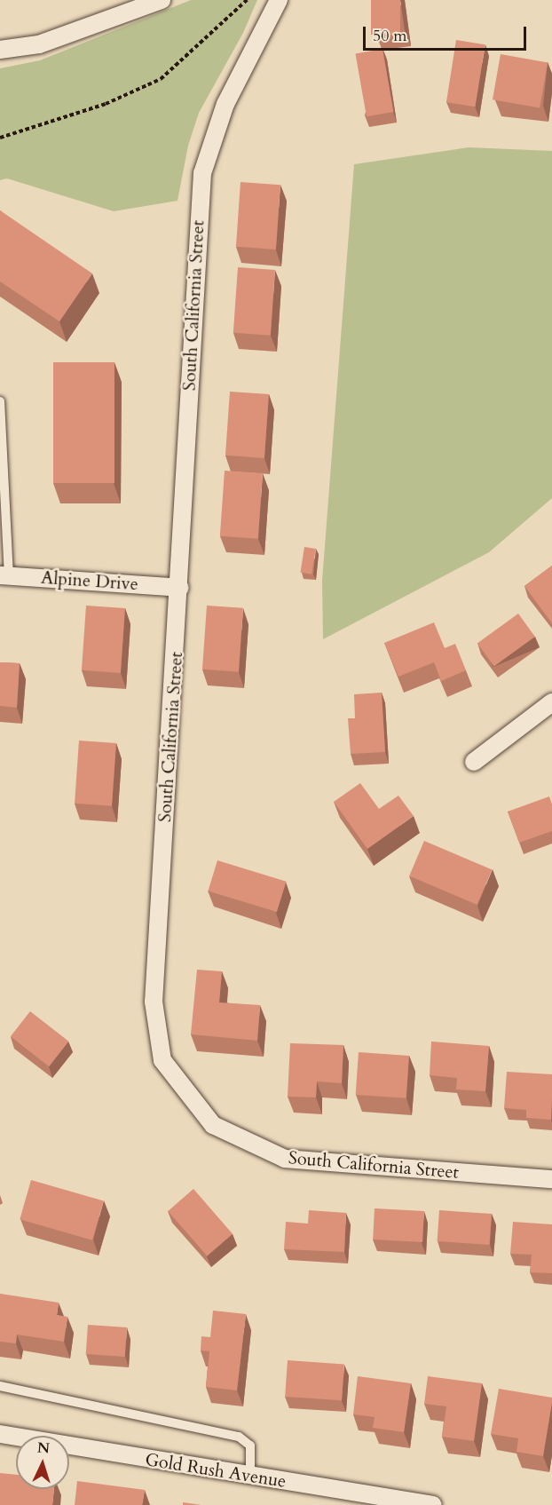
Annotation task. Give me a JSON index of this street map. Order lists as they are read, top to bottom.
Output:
{
  "streets": {
    "street": ["South California Street", "Alpine Drive", "Gold Rush Avenue"]
  },
  "crossings": [
    ["South California Street", "Alpine Drive"]
  ],
  "scale_bar": "50 m",
  "north": "top"
}
